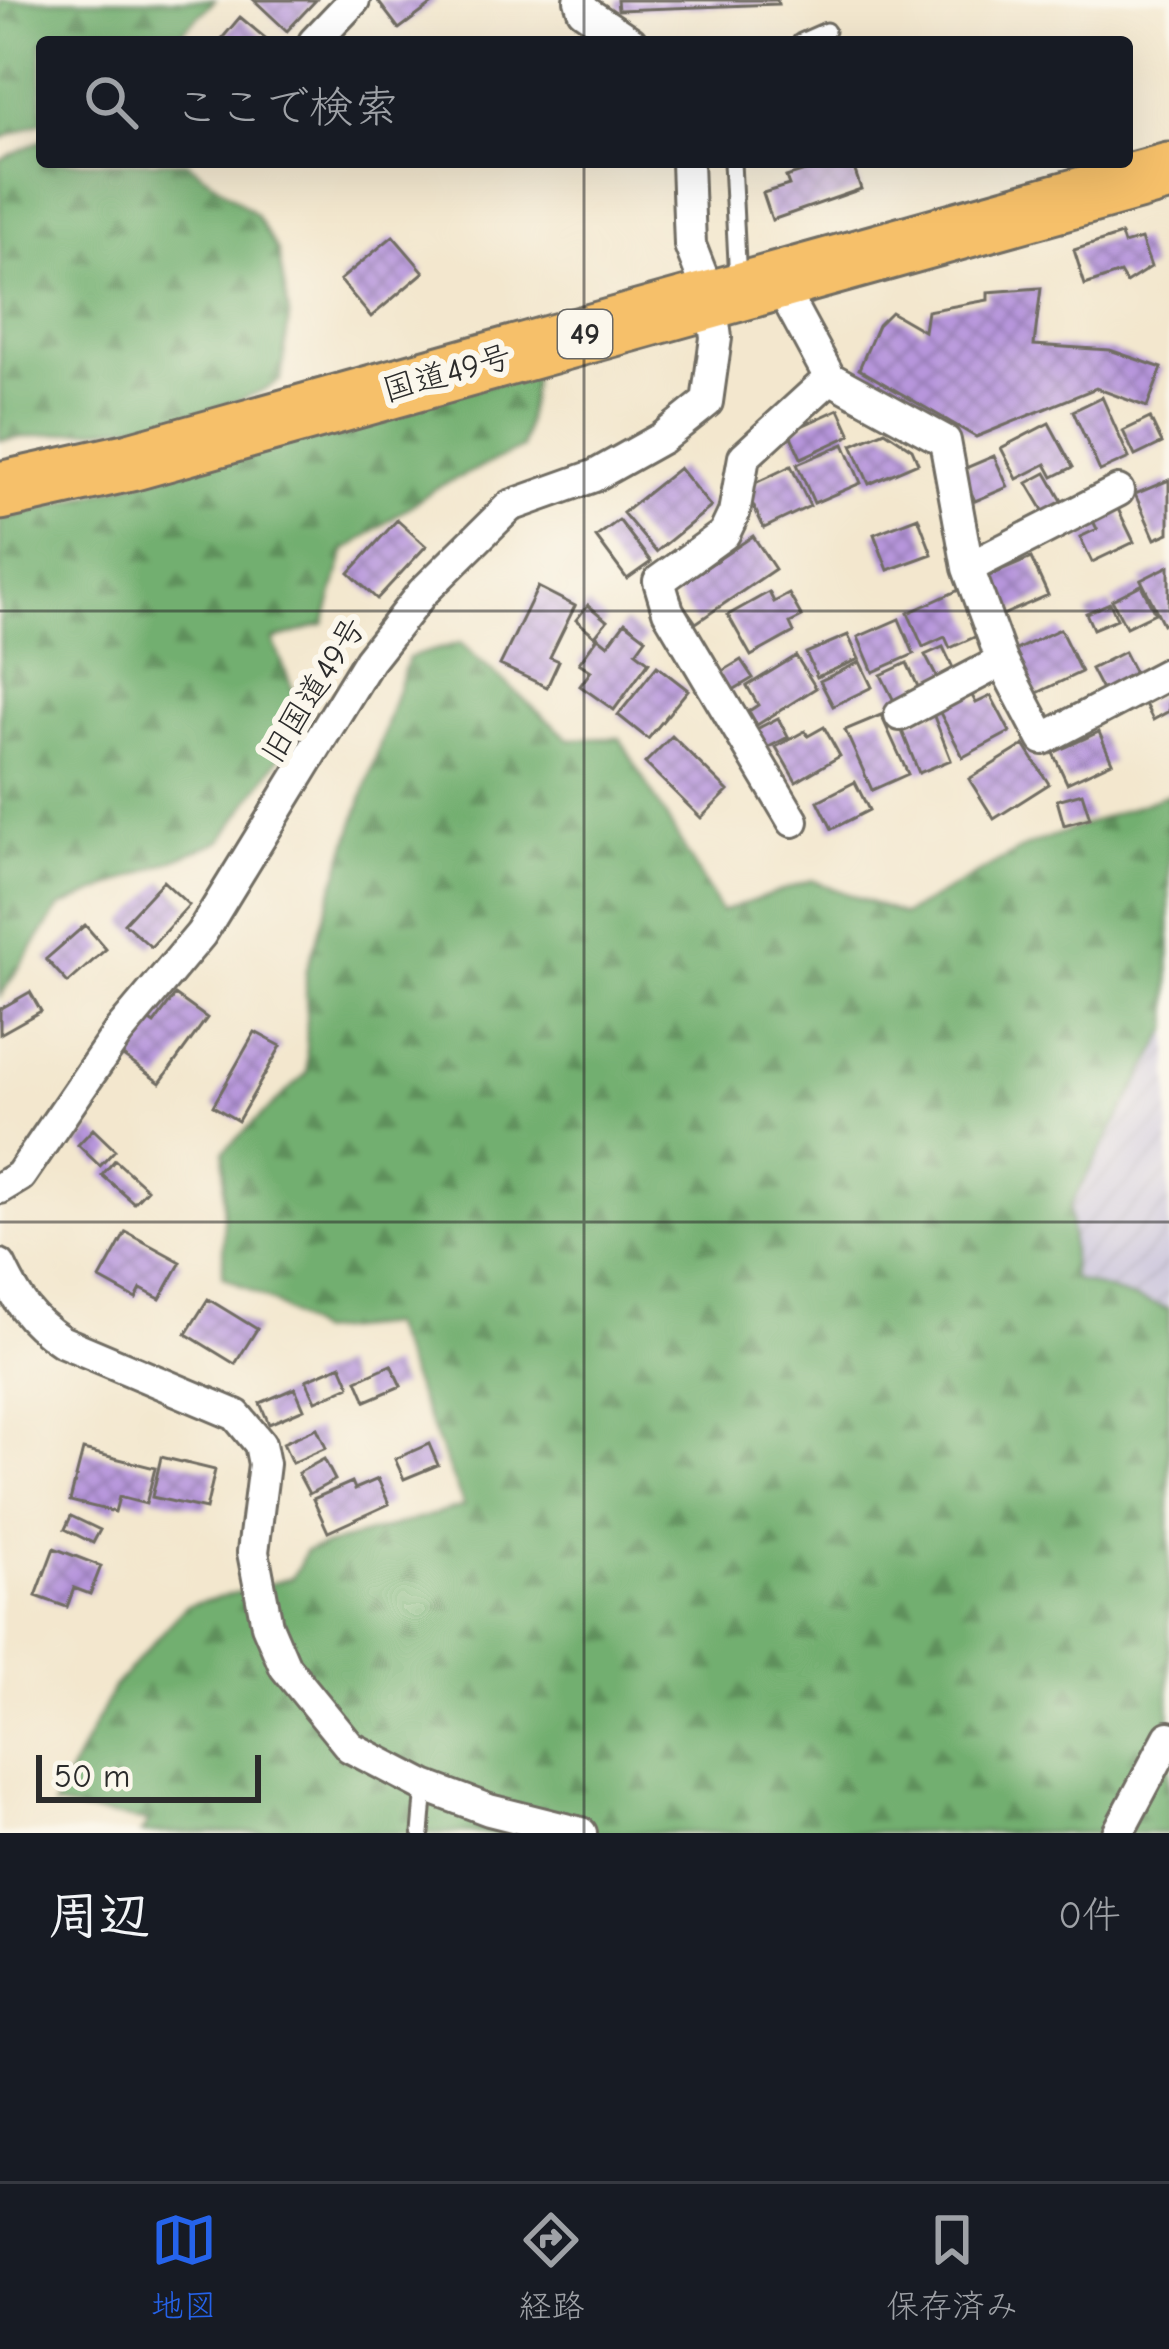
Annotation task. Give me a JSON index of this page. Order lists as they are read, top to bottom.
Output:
{
  "streets": {
    "highway": ["49", "国道49号"],
    "street": ["旧国道49号"]
  },
  "crossings": [
    ["国道49号", "旧国道49号"]
  ],
  "scale_bar": "50 m",
  "page": {
    "search": "ここで検索",
    "scale": "50 m",
    "heading": ["周辺", "0件"],
    "nav": ["地図", "経路", "保存済み"]
  }
}
